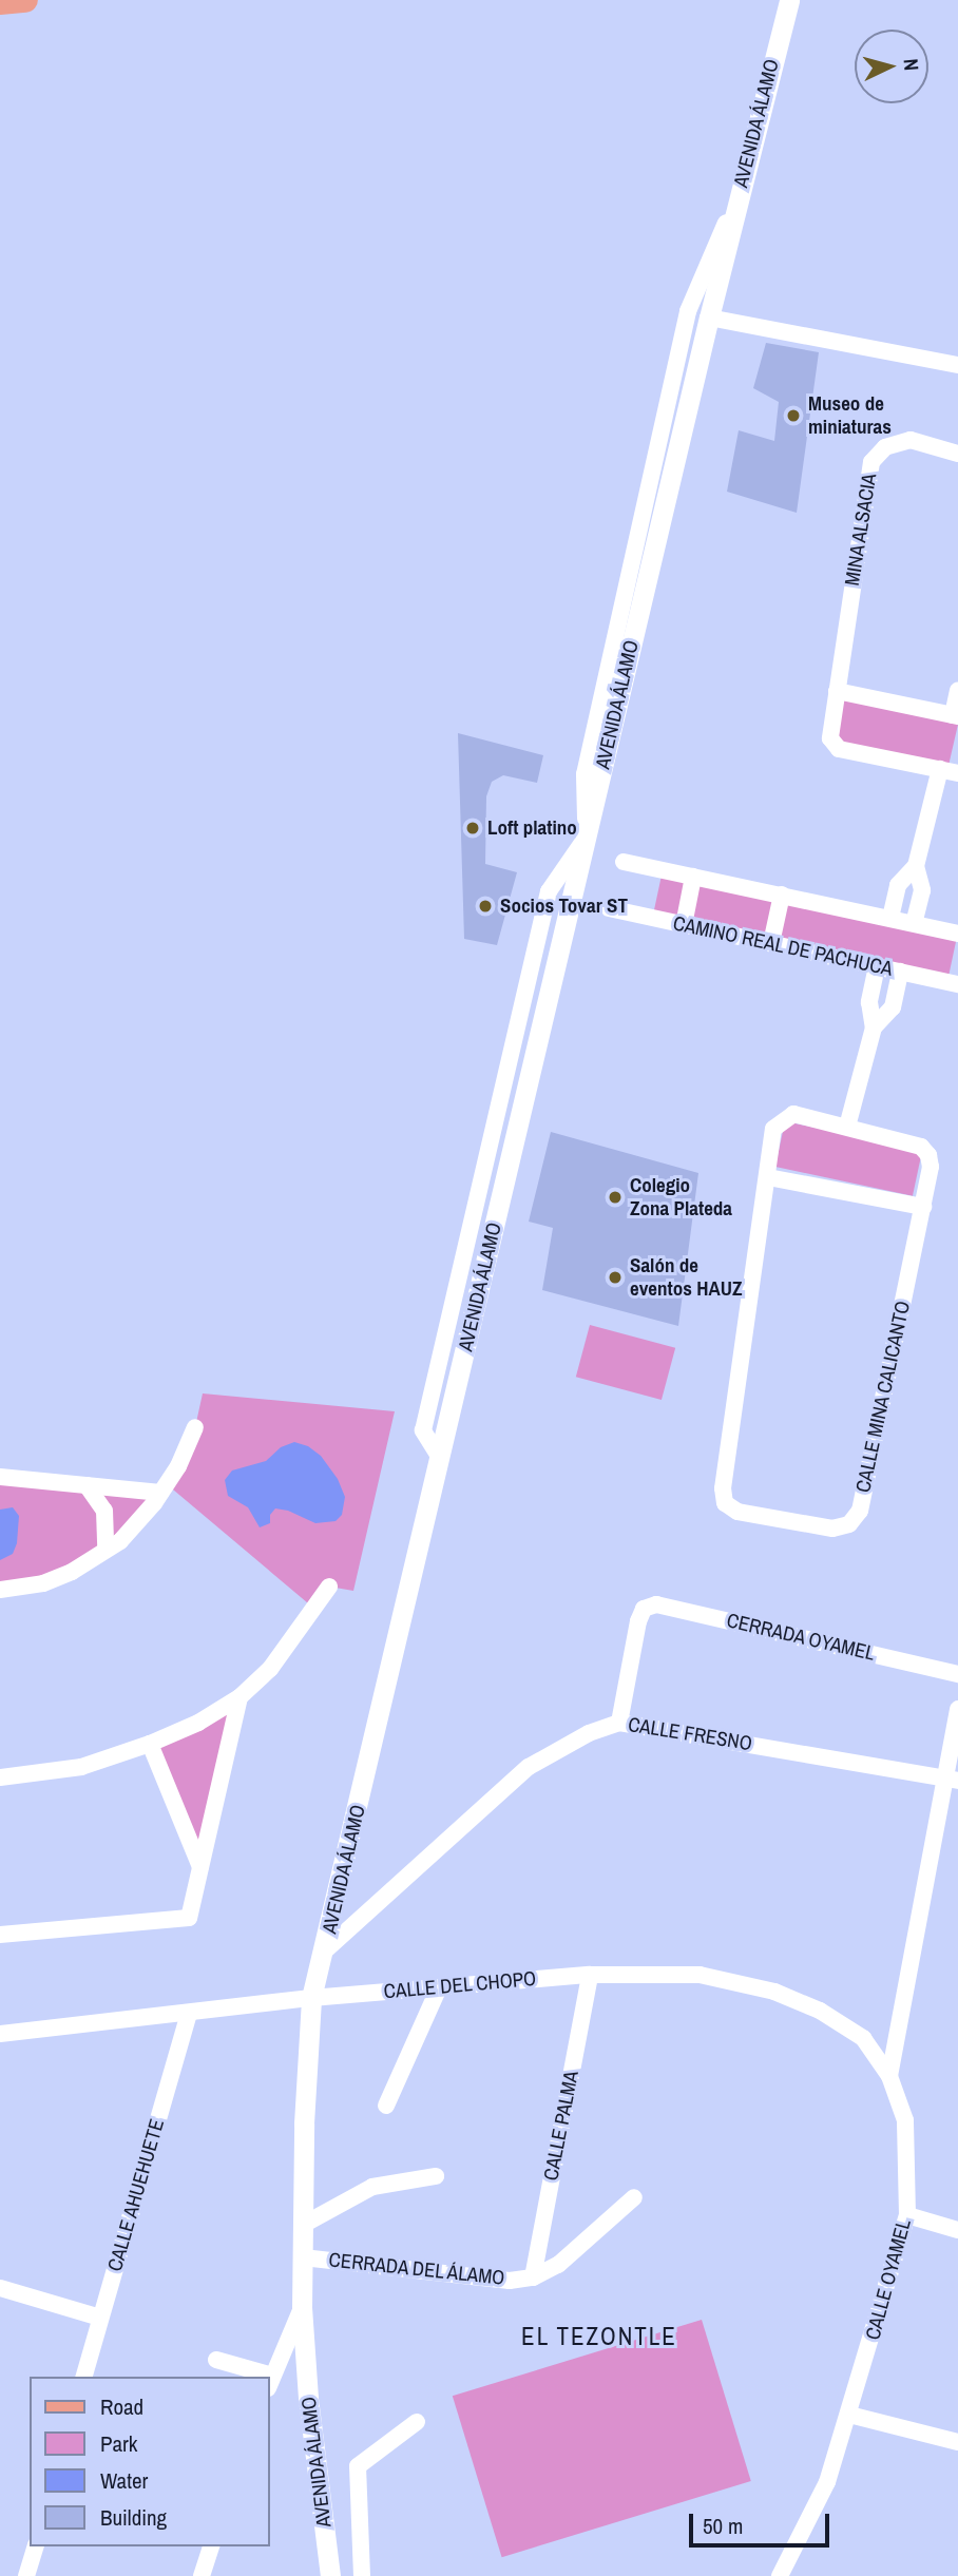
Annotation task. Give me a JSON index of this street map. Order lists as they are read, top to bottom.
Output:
{
  "streets": {
    "street": [
      "AVENIDA ÁLAMO",
      "MINA ALSACIA",
      "CAMINO REAL DE PACHUCA",
      "CALLE MINA CALICANTO",
      "CERRADA OYAMEL",
      "CALLE FRESNO",
      "CALLE DEL CHOPO",
      "CALLE PALMA",
      "CALLE AHUEHUETE",
      "CERRADA DEL ÁLAMO",
      "CALLE OYAMEL"
    ]
  },
  "crossings": [
    ["AVENIDA ÁLAMO", "CALLE FRESNO"],
    ["AVENIDA ÁLAMO", "CALLE DEL CHOPO"],
    ["AVENIDA ÁLAMO", "CERRADA DEL ÁLAMO"],
    ["CERRADA OYAMEL", "CALLE FRESNO"],
    ["CALLE DEL CHOPO", "CALLE PALMA"],
    ["CALLE DEL CHOPO", "CALLE AHUEHUETE"],
    ["CALLE DEL CHOPO", "CALLE OYAMEL"],
    ["CALLE PALMA", "CERRADA DEL ÁLAMO"]
  ],
  "districts": ["EL TEZONTLE"],
  "places": [
    "Museo de miniaturas",
    "Loft platino",
    "Socios Tovar ST",
    "Colegio Zona Plateda",
    "Salón de eventos HAUZ"
  ],
  "legend": [
    "Road",
    "Park",
    "Water",
    "Building"
  ],
  "scale_bar": "50 m",
  "north": "right"
}
